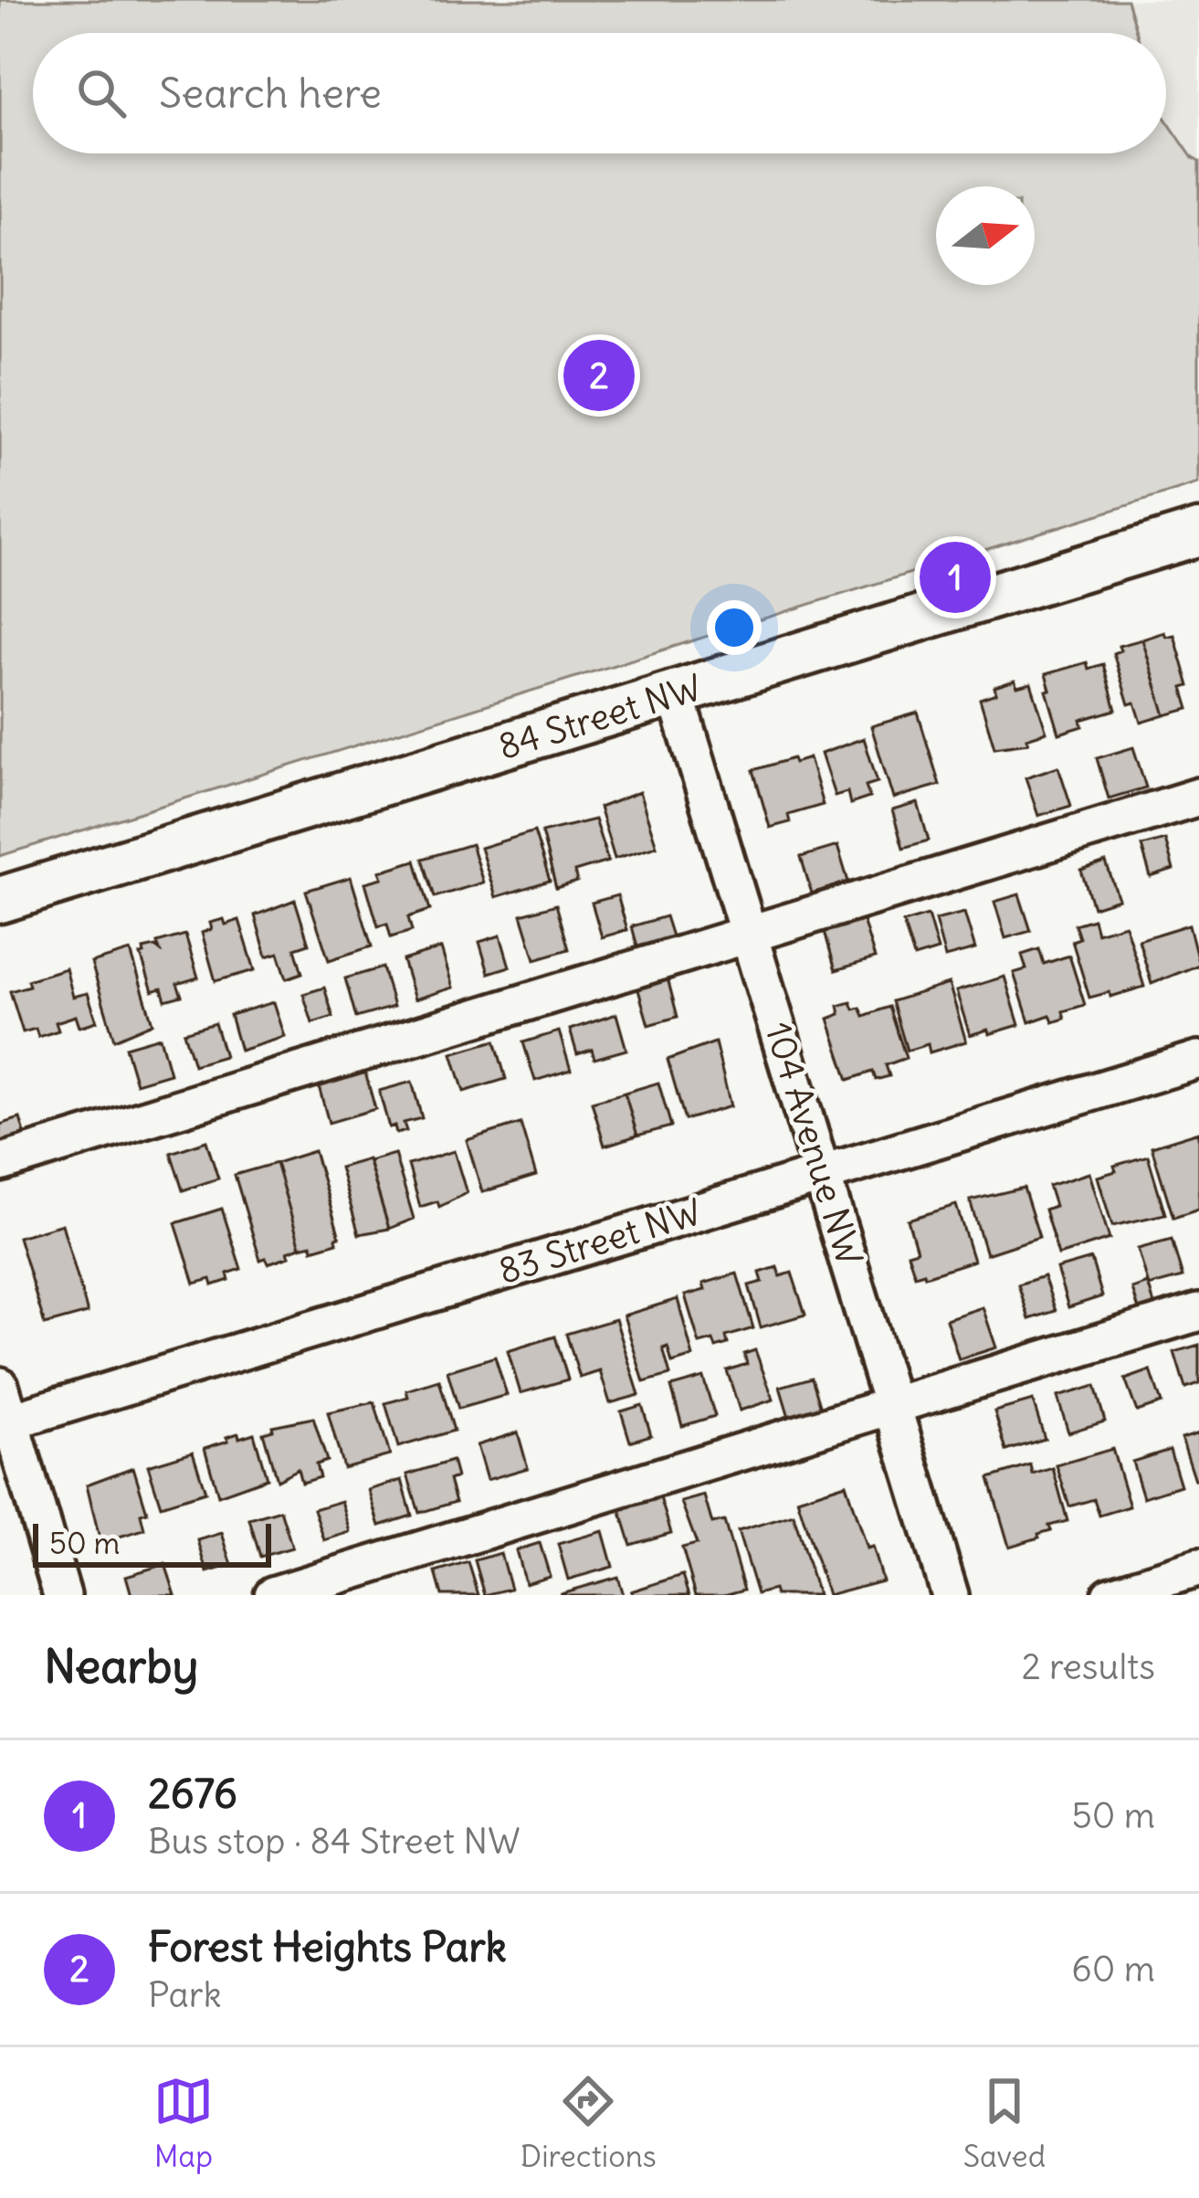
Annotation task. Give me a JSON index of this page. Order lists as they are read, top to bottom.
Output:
{
  "streets": {
    "main road": ["84 Street NW"],
    "street": ["104 Avenue NW", "83 Street NW"]
  },
  "crossings": [
    ["84 Street NW", "104 Avenue NW"],
    ["104 Avenue NW", "83 Street NW"]
  ],
  "scale_bar": "50 m",
  "north": "right",
  "page": {
    "search": "Search here",
    "pins": ["2", "1"],
    "scale": "50 m",
    "heading": ["Nearby", "2 results"],
    "list": [
      {
        "mark": "1",
        "name": "2676",
        "note": "Bus stop · 84 Street NW",
        "value": "50 m"
      },
      {
        "mark": "2",
        "name": "Forest Heights Park",
        "note": "Park",
        "value": "60 m"
      }
    ],
    "nav": ["Map", "Directions", "Saved"]
  }
}
